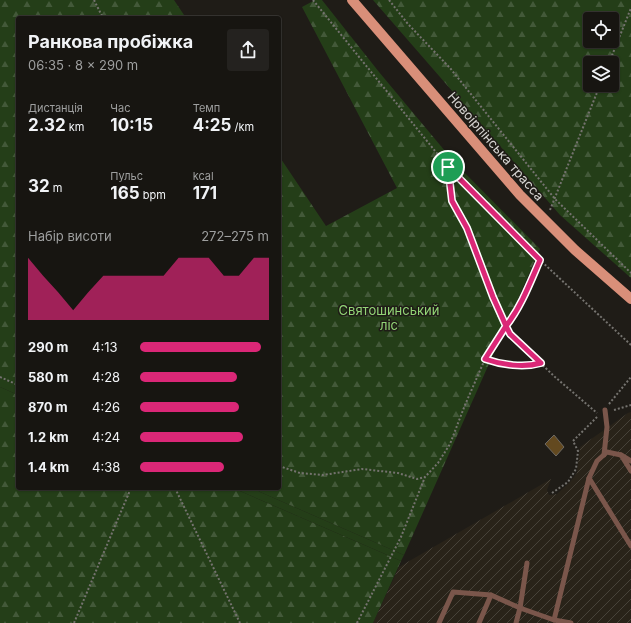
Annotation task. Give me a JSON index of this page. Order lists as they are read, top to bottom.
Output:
{
  "streets": {
    "main road": ["Новоірпінська трасса"]
  },
  "parks": ["Святошинський ліс"],
  "page": {
    "heading": ["Ранкова пробіжка", "06:35 · 8 × 290 m"],
    "stats": [
      ["Дистанція", "2.32 km"],
      ["Час", "10:15"],
      ["Темп", "4:25 /km"],
      ["32 m"],
      ["Пульс", "165 bpm"],
      ["kcal", "171"]
    ],
    "chart": ["Набір висоти", "272–275 m"],
    "list": [
      {
        "name": "290 m",
        "note": "4:13"
      },
      {
        "name": "580 m",
        "note": "4:28"
      },
      {
        "name": "870 m",
        "note": "4:26"
      },
      {
        "name": "1.2 km",
        "note": "4:24"
      },
      {
        "name": "1.4 km",
        "note": "4:38"
      }
    ]
  }
}
